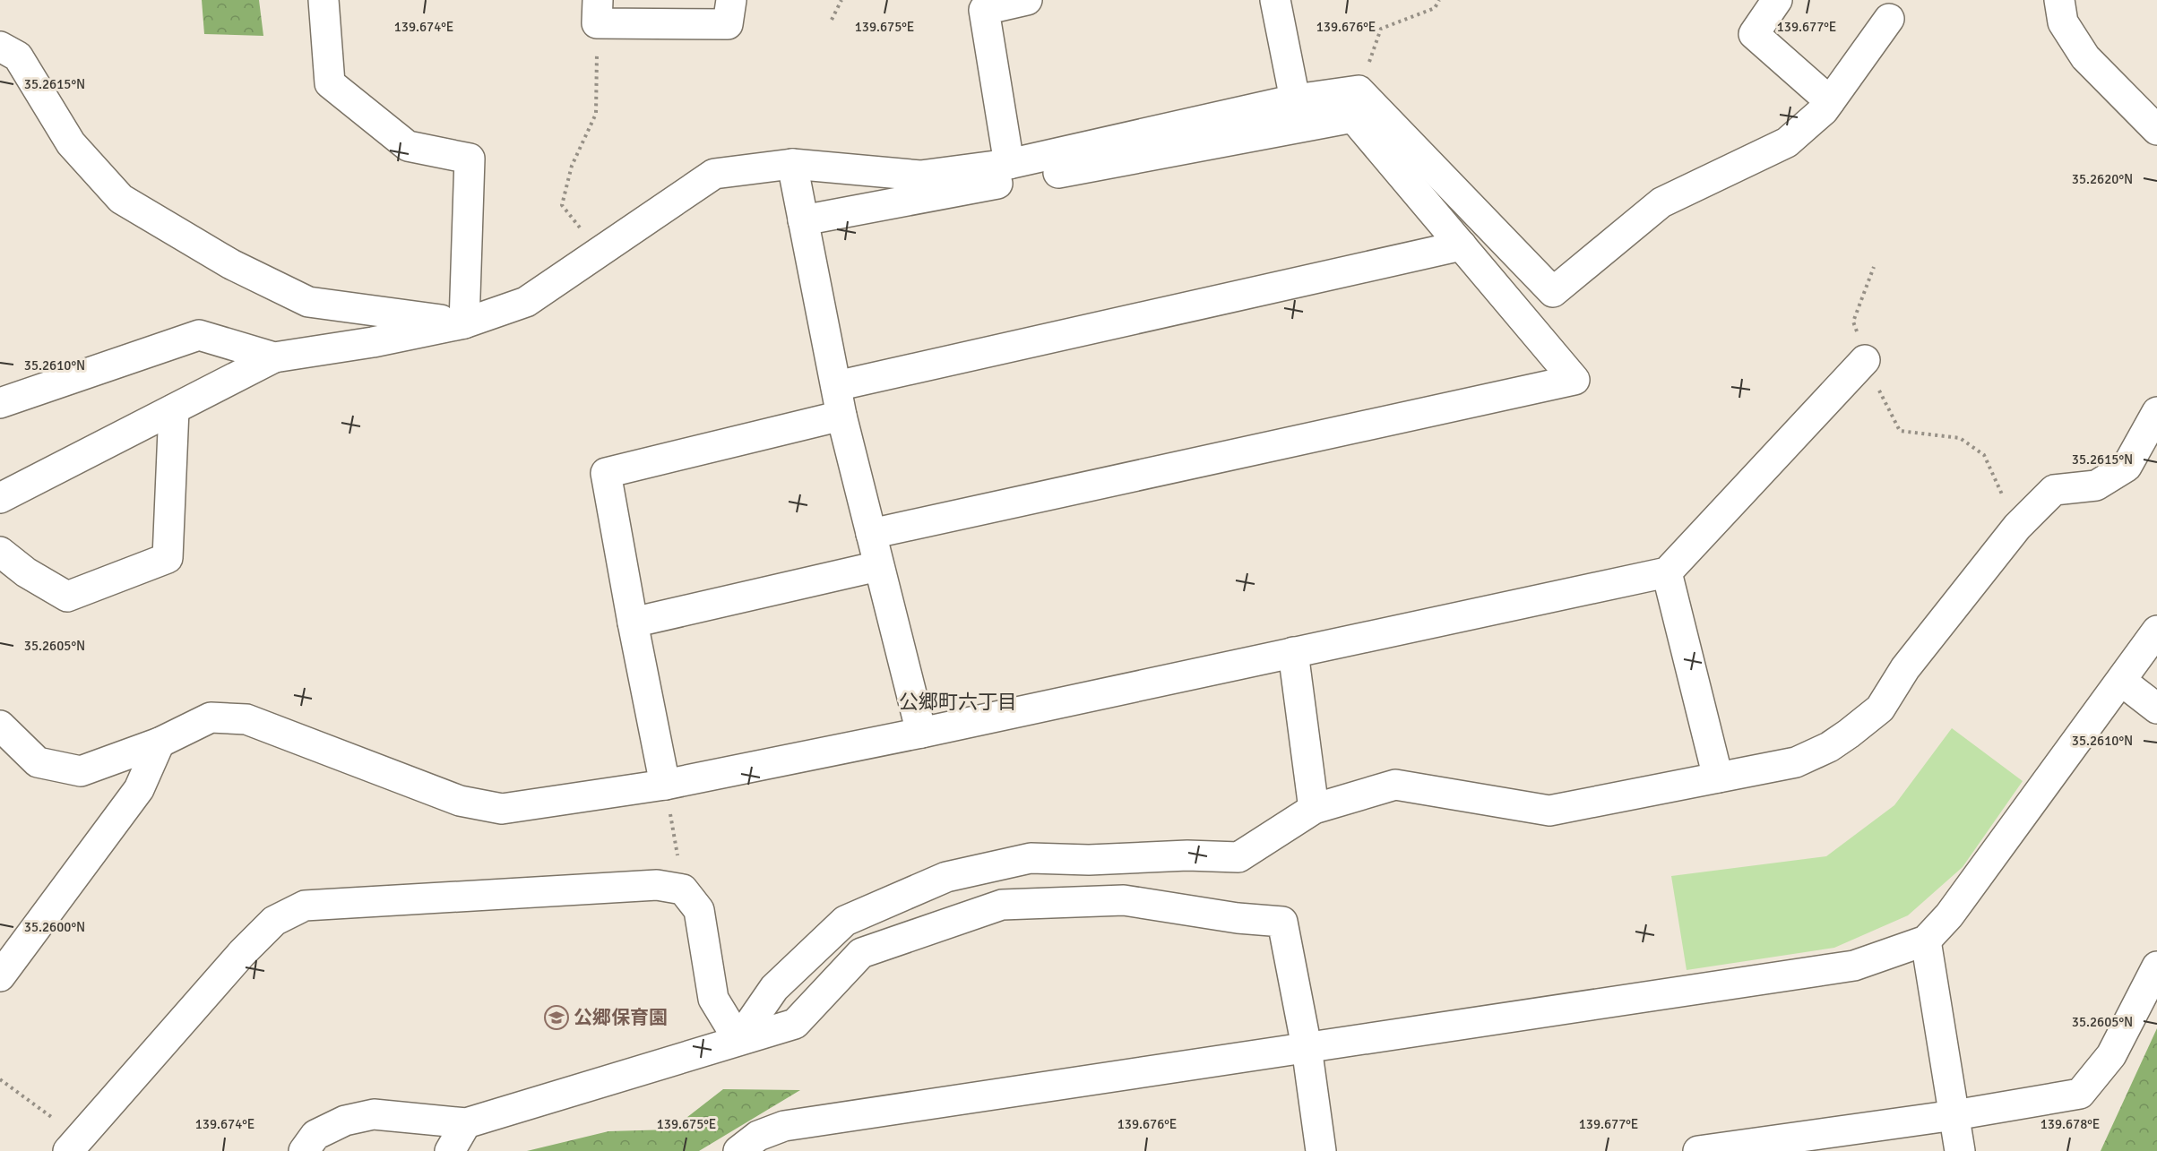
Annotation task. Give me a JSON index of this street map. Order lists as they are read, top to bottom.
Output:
{
  "districts": ["公郷町六丁目"],
  "places": {
    "school or university": ["公郷保育園"]
  },
  "coordinates": [
    "139.674°E",
    "139.675°E",
    "139.676°E",
    "139.677°E",
    "35.2615°N",
    "35.2620°N",
    "35.2610°N",
    "35.2605°N",
    "35.2600°N",
    "139.678°E"
  ]
}
